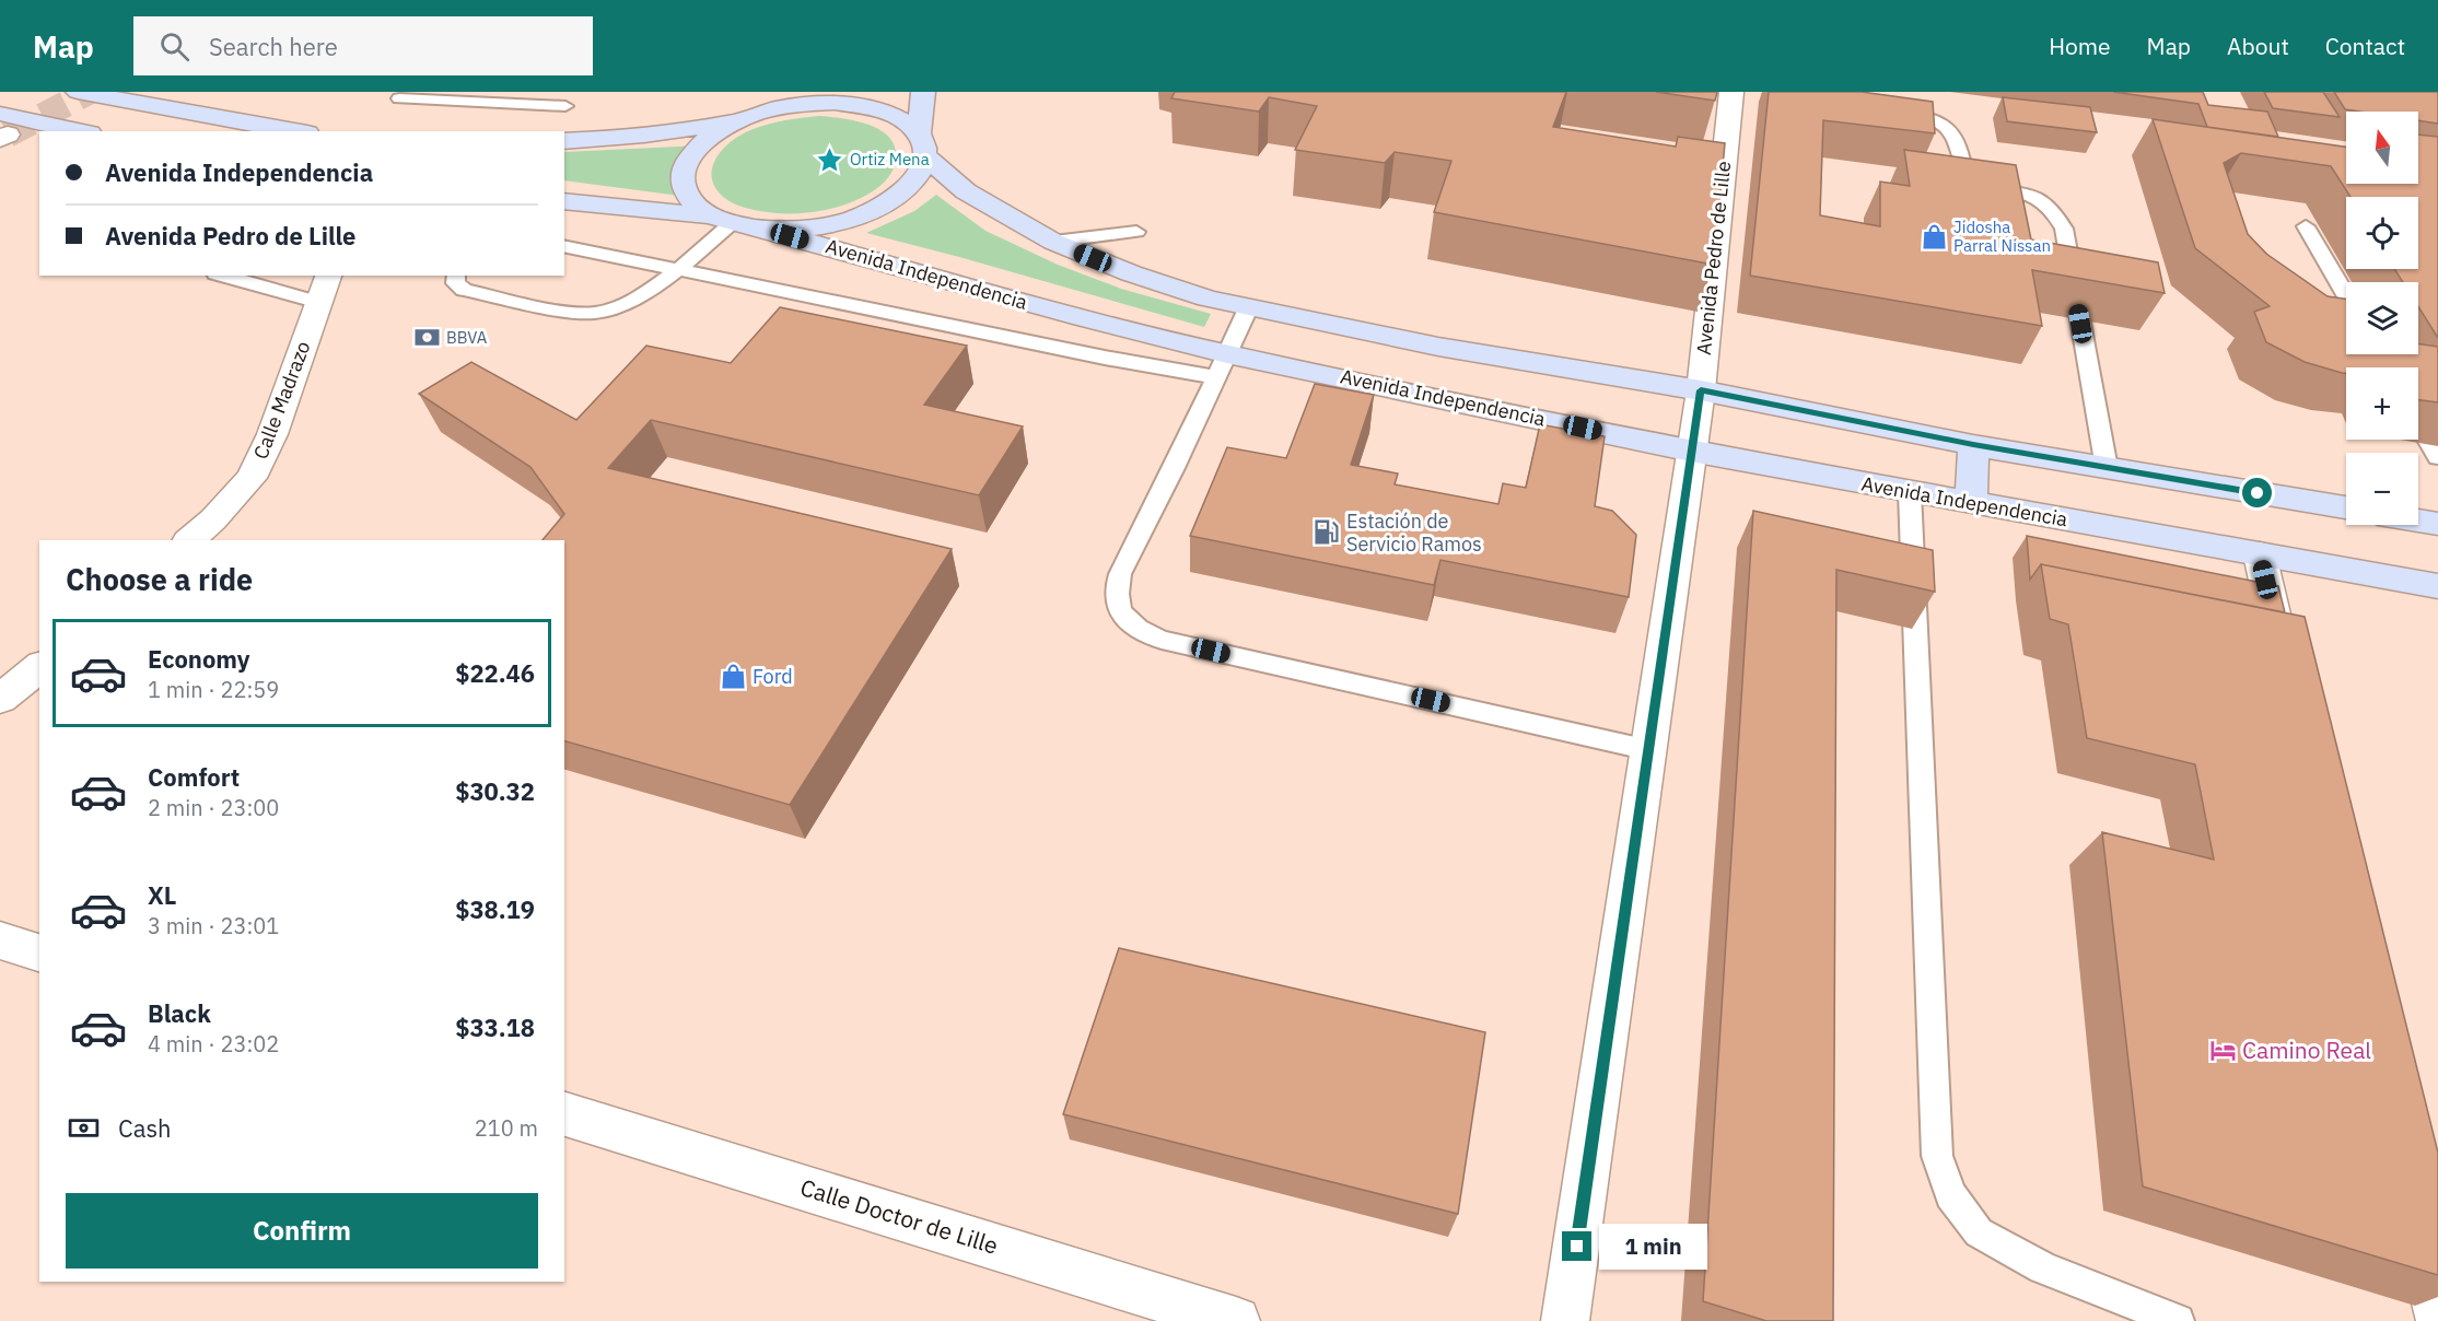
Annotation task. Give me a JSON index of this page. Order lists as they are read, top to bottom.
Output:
{
  "streets": {
    "main road": ["Avenida Independencia"],
    "street": ["Avenida Pedro de Lille", "Calle Madrazo", "Calle Doctor de Lille"]
  },
  "crossings": [
    ["Avenida Pedro de Lille", "Avenida Independencia"]
  ],
  "places": {
    "place": ["Ortiz Mena"],
    "shop": ["Jidosha Parral Nissan", "Ford"],
    "bank": ["BBVA"],
    "fuel station": ["Estación de Servicio Ramos"],
    "hotel": ["Camino Real"]
  },
  "north": "top",
  "page": {
    "header": "Map",
    "search": "Search here",
    "nav": [
      "Home",
      "Map",
      "About",
      "Contact"
    ],
    "map_buttons": ["+", "−"],
    "banner": ["Avenida Independencia", "Avenida Pedro de Lille"],
    "heading": "Choose a ride",
    "list": [
      {
        "name": "Economy",
        "note": "1 min · 22:59",
        "value": "$22.46"
      },
      {
        "name": "Comfort",
        "note": "2 min · 23:00",
        "value": "$30.32"
      },
      {
        "name": "XL",
        "note": "3 min · 23:01",
        "value": "$38.19"
      },
      {
        "name": "Black",
        "note": "4 min · 23:02",
        "value": "$33.18"
      }
    ],
    "pay": ["Cash", "210 m"],
    "buttons": "Confirm",
    "bubble": "1 min"
  }
}
